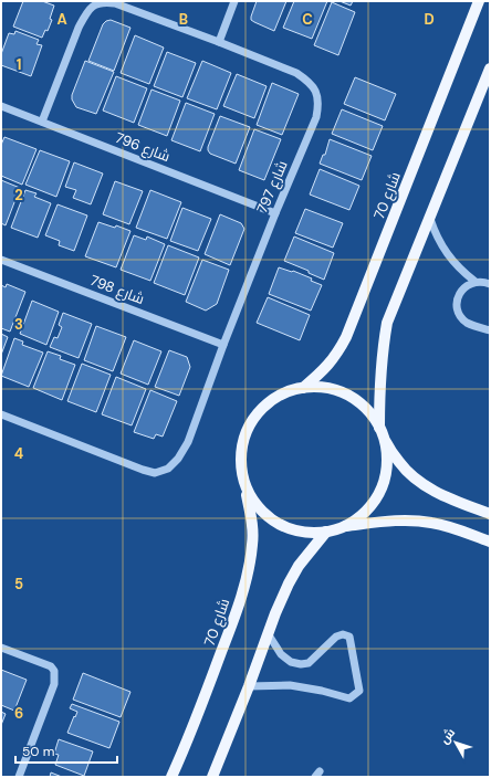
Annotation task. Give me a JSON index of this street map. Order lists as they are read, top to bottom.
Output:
{
  "streets": {
    "main road": ["شارع 70"],
    "street": ["شارع 796", "شارع 797", "شارع 798"]
  },
  "crossings": [
    ["شارع 796", "شارع 797"],
    ["شارع 797", "شارع 798"]
  ],
  "scale_bar": "50 m",
  "north": "top left",
  "grid": {
    "columns": [
      "A",
      "B",
      "C",
      "D"
    ],
    "rows": [
      "1",
      "2",
      "3",
      "4",
      "5",
      "6"
    ]
  }
}
